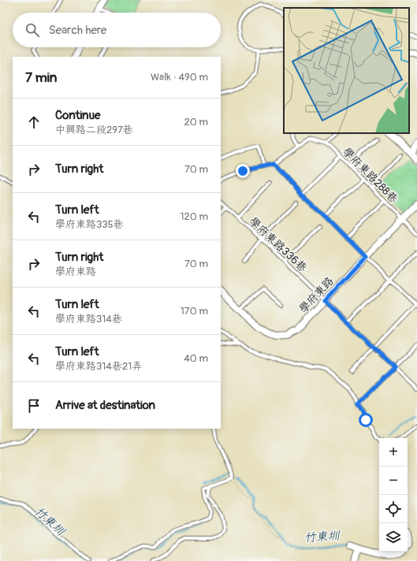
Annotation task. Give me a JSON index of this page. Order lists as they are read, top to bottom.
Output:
{
  "streets": {
    "street": ["學府東路"],
    "lane": ["學府東路288巷", "學府東路336巷"]
  },
  "crossings": [
    ["學府東路288巷", "學府東路"],
    ["學府東路336巷", "學府東路"]
  ],
  "water": ["竹東圳"],
  "page": {
    "search": "Search here",
    "heading": ["7 min", "Walk · 490 m"],
    "list": [
      ["Continue", "中興路二段297巷", "20 m"],
      ["Turn right", "70 m"],
      ["Turn left", "學府東路335巷", "120 m"],
      ["Turn right", "學府東路", "70 m"],
      ["Turn left", "學府東路314巷", "170 m"],
      ["Turn left", "學府東路314巷21弄", "40 m"],
      "Arrive at destination"
    ],
    "map_buttons": ["+", "−"]
  }
}
